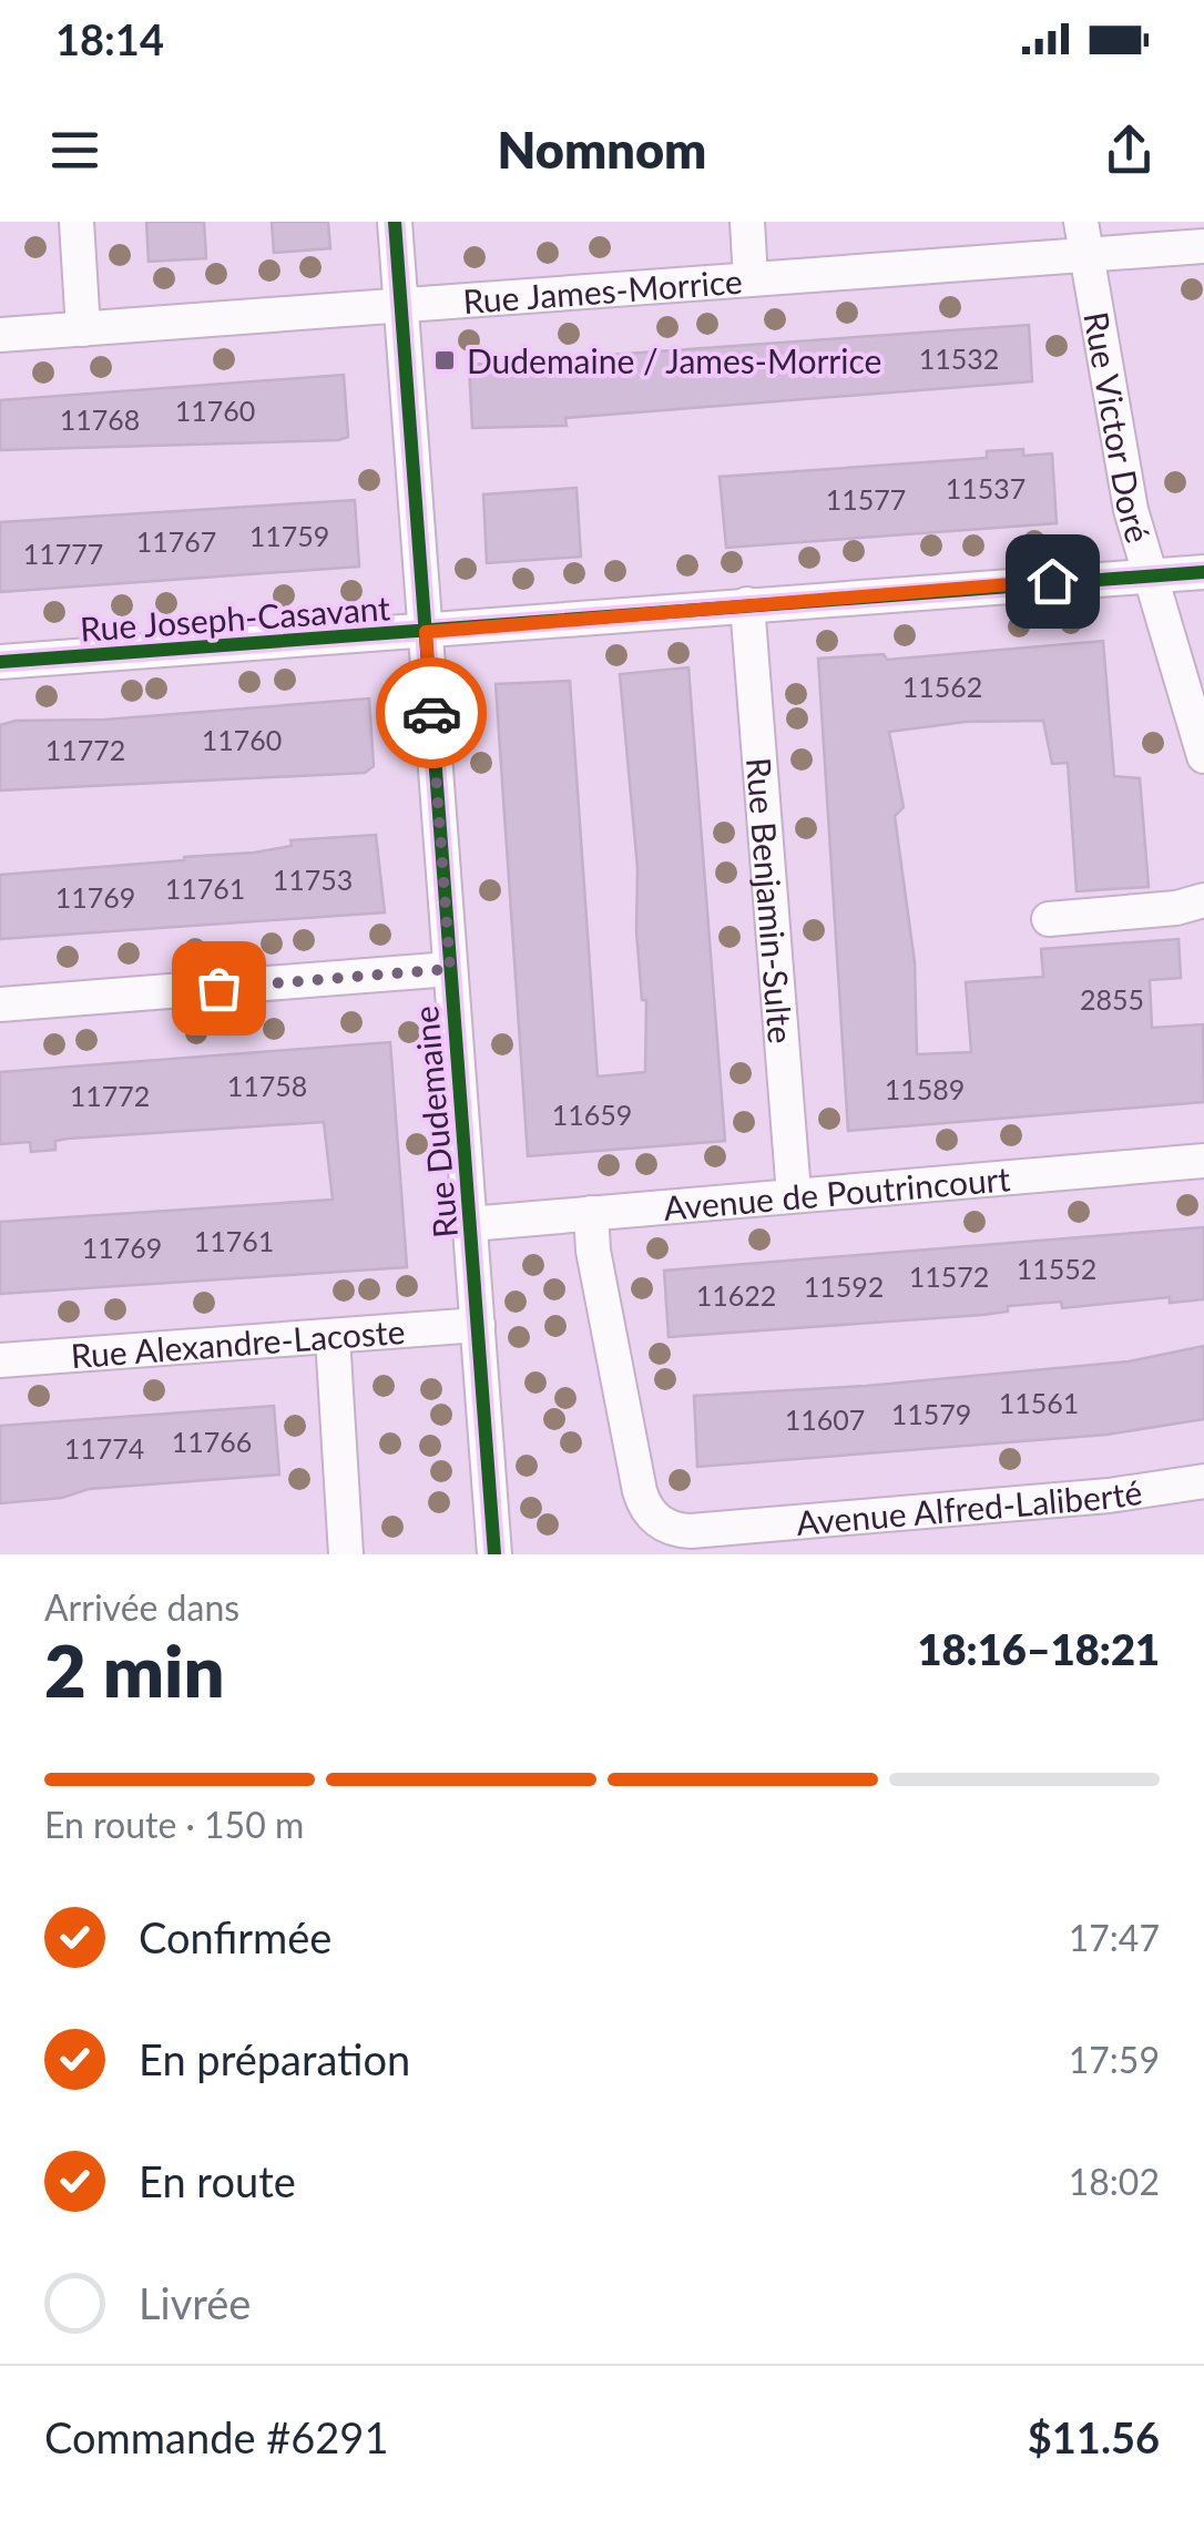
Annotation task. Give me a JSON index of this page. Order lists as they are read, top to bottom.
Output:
{
  "streets": {
    "street": [
      "Rue James-Morrice",
      "Rue Victor Doré",
      "Rue Joseph-Casavant",
      "Rue Benjamin-Sulte",
      "Rue Dudemaine",
      "Avenue de Poutrincourt",
      "Rue Alexandre-Lacoste",
      "Avenue Alfred-Laliberté"
    ]
  },
  "crossings": [
    ["Rue James-Morrice", "Rue Victor Doré"],
    ["Rue James-Morrice", "Rue Dudemaine"],
    ["Rue Victor Doré", "Rue Joseph-Casavant"],
    ["Rue Joseph-Casavant", "Rue Benjamin-Sulte"],
    ["Rue Joseph-Casavant", "Rue Dudemaine"],
    ["Rue Benjamin-Sulte", "Avenue de Poutrincourt"],
    ["Rue Dudemaine", "Avenue de Poutrincourt"],
    ["Rue Dudemaine", "Rue Alexandre-Lacoste"],
    ["Avenue de Poutrincourt", "Avenue Alfred-Laliberté"]
  ],
  "places": {
    "transit": ["Dudemaine / James-Morrice"]
  },
  "house_numbers": [
    "11532",
    "11760",
    "11768",
    "11537",
    "11577",
    "11759",
    "11767",
    "11777",
    "11562",
    "11760",
    "11772",
    "11753",
    "11761",
    "11769",
    "2855",
    "11758",
    "11589",
    "11772",
    "11659",
    "11761",
    "11769",
    "11552",
    "11572",
    "11592",
    "11622",
    "11561",
    "11579",
    "11607",
    "11766",
    "11774"
  ],
  "page": {
    "status": "18:14",
    "header": "Nomnom",
    "heading": ["2 min", "Arrivée dans", "18:16–18:21"],
    "panel": ["Commande #6291", "$11.56"],
    "bar": "En route · 150 m",
    "list": [
      ["Confirmée", "17:47"],
      ["En préparation", "17:59"],
      ["En route", "18:02"],
      "Livrée"
    ]
  }
}
